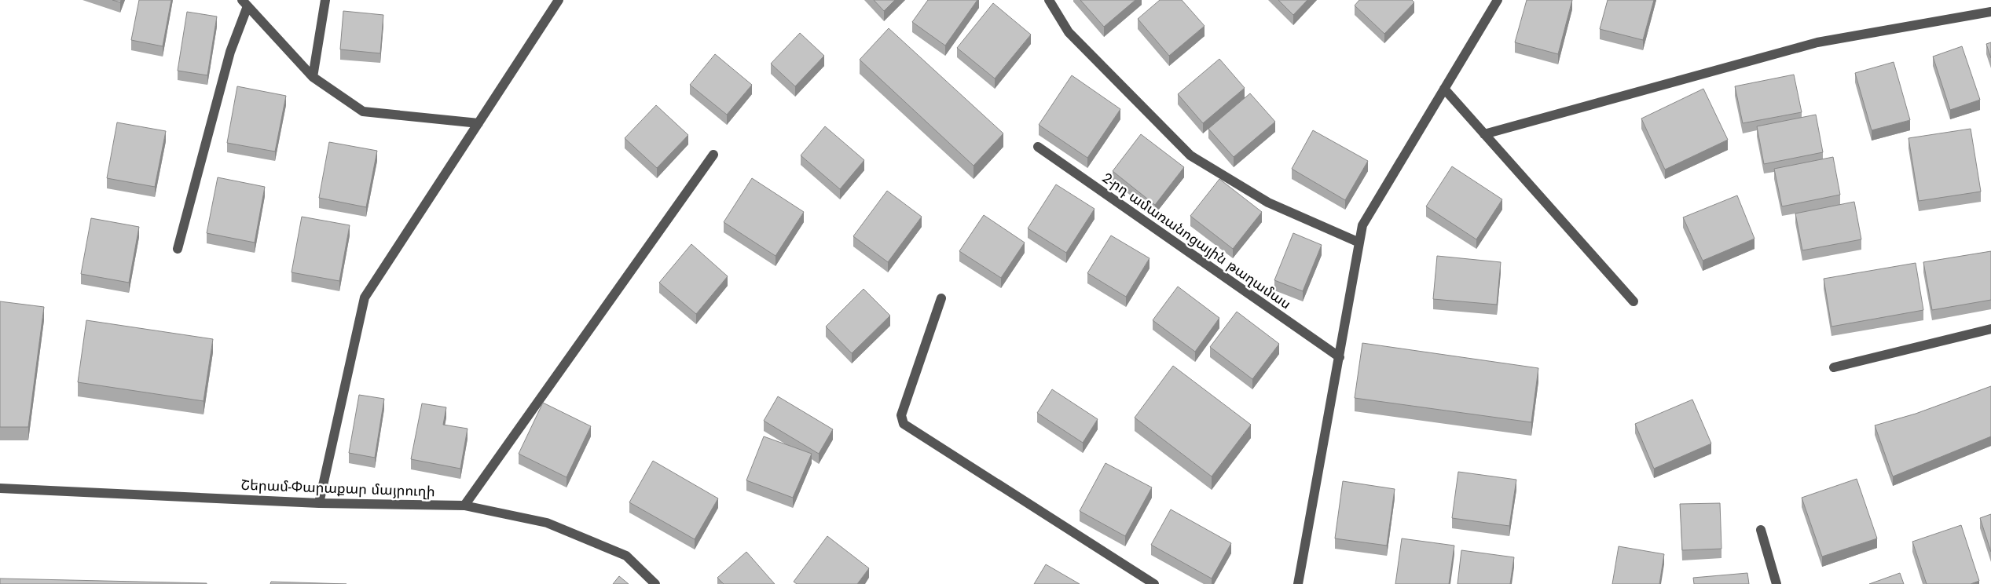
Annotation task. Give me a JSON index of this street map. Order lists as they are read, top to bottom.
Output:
{
  "streets": {
    "street": ["2-րդ ամառանոցային թաղամաս", "Շերամ-Փարաքար մայրուղի"]
  }
}
